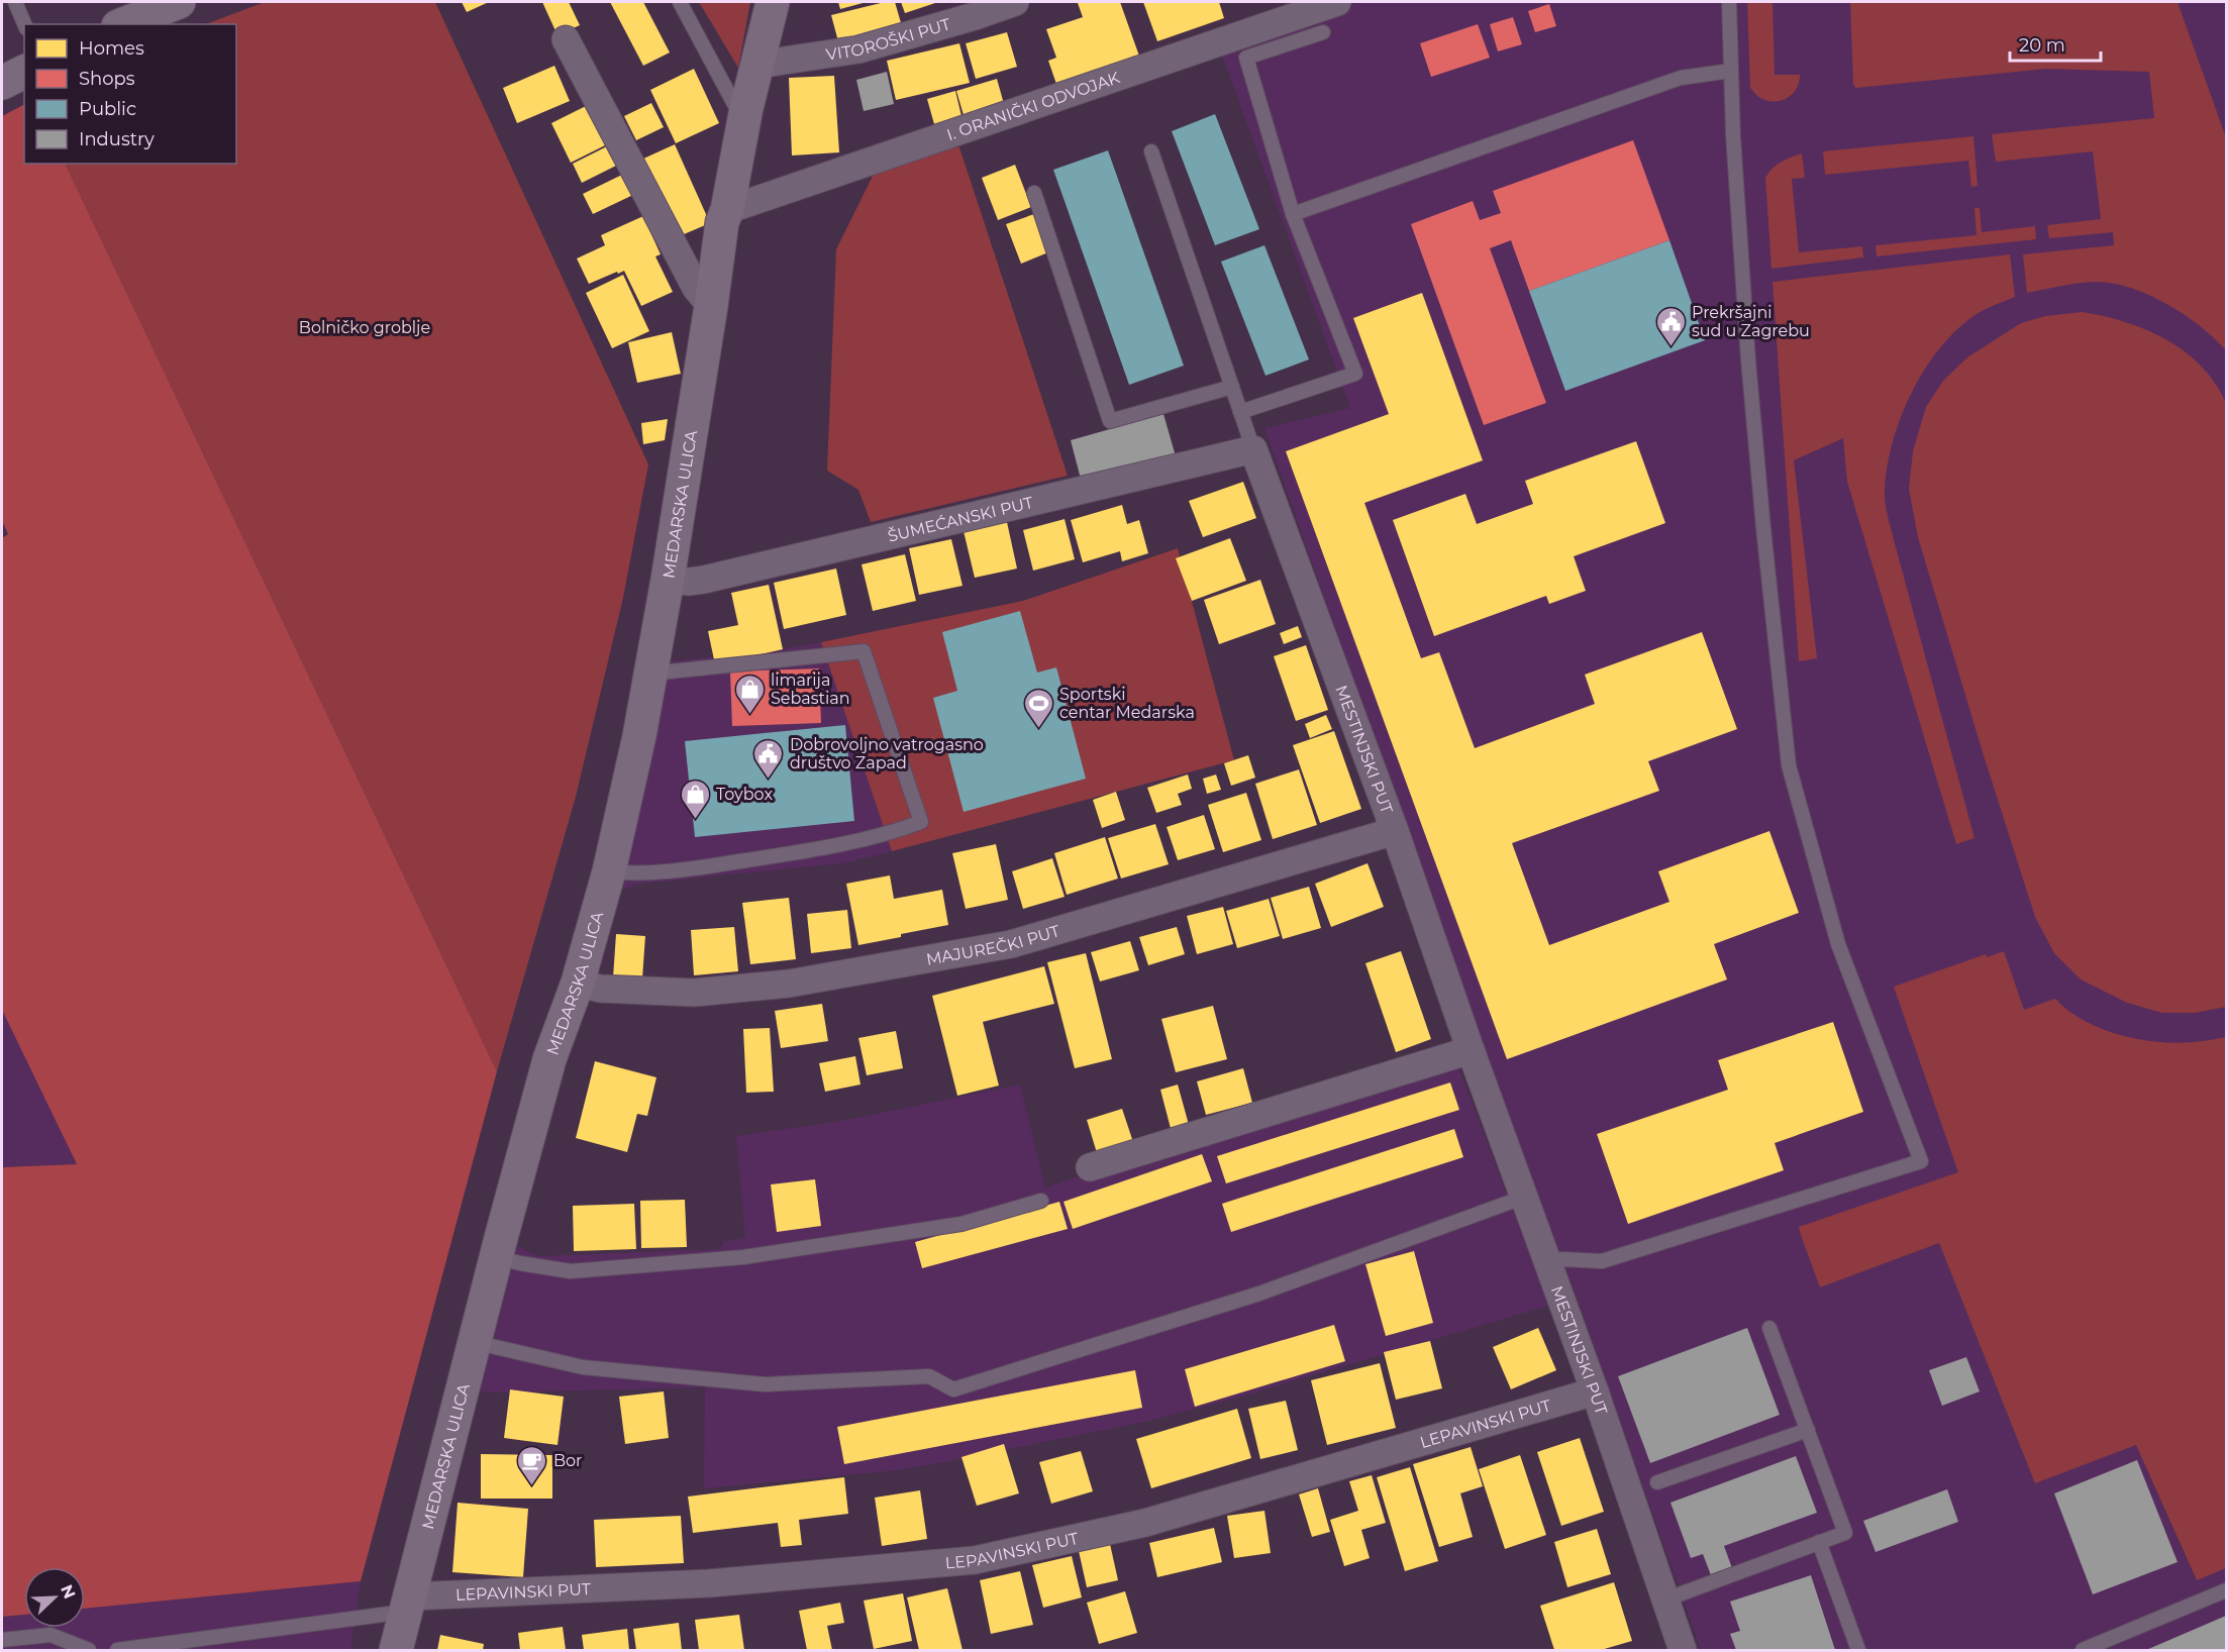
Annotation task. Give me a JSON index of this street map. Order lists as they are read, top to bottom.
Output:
{
  "streets": {
    "street": [
      "VITOROŠKI PUT",
      "I. ORANIČKI ODVOJAK",
      "MEDARSKA ULICA",
      "ŠUMEĆANSKI PUT",
      "MESTINJSKI PUT",
      "MAJUREČKI PUT",
      "LEPAVINSKI PUT"
    ]
  },
  "crossings": [
    ["VITOROŠKI PUT", "MEDARSKA ULICA"],
    ["I. ORANIČKI ODVOJAK", "MEDARSKA ULICA"],
    ["MEDARSKA ULICA", "ŠUMEĆANSKI PUT"],
    ["MEDARSKA ULICA", "MAJUREČKI PUT"],
    ["MEDARSKA ULICA", "LEPAVINSKI PUT"],
    ["ŠUMEĆANSKI PUT", "MESTINJSKI PUT"],
    ["MESTINJSKI PUT", "MAJUREČKI PUT"],
    ["MESTINJSKI PUT", "LEPAVINSKI PUT"]
  ],
  "parks": ["Bolničko groblje"],
  "places": {
    "public building": ["Prekršajni sud u Zagrebu", "Dobrovoljno vatrogasno društvo Zapad"],
    "shop": ["limarija Sebastian", "Toybox"],
    "sports": ["Sportski centar Medarska"],
    "cafe": ["Bor"]
  },
  "legend": [
    "Homes",
    "Shops",
    "Public",
    "Industry"
  ],
  "scale_bar": "20 m",
  "north": "top right"
}
